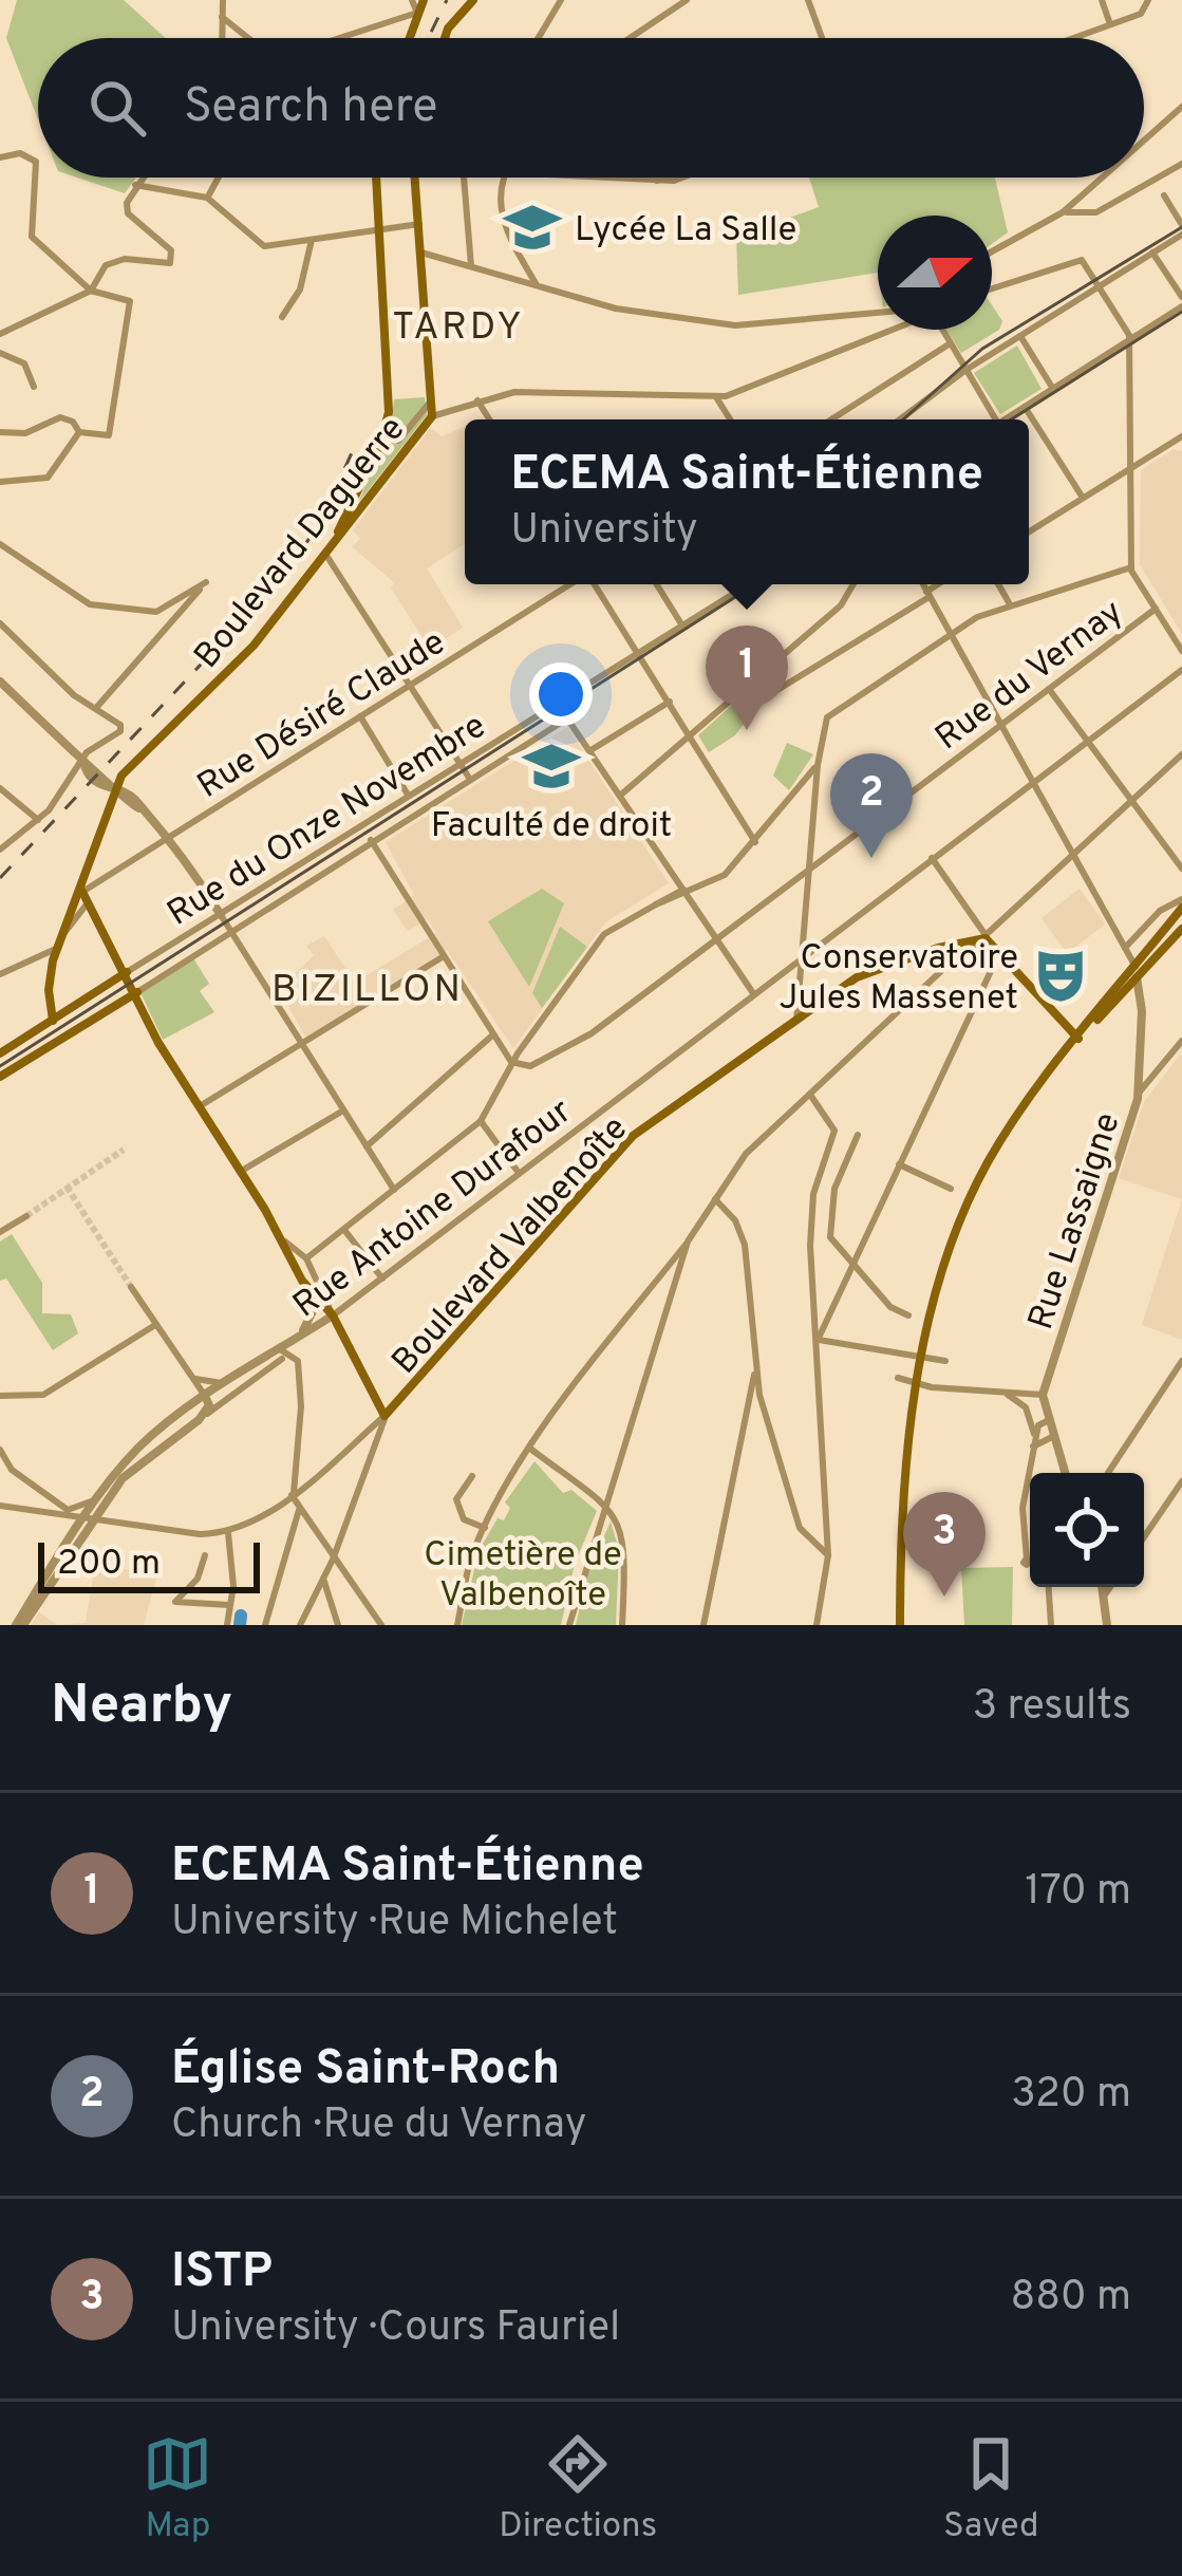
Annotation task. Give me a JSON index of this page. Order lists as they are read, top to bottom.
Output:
{
  "streets": {
    "main road": ["Boulevard Daguerre", "Boulevard Valbenoîte"],
    "street": [
      "Rue du Vernay",
      "Rue Désiré Claude",
      "Rue du Onze Novembre",
      "Rue Antoine Durafour",
      "Rue Lassaigne"
    ]
  },
  "crossings": [
    ["Boulevard Daguerre", "Rue Désiré Claude"]
  ],
  "districts": ["TARDY", "BIZILLON"],
  "parks": ["Cimetière de Valbenoîte"],
  "places": {
    "school or university": ["Lycée La Salle", "Faculté de droit"],
    "theatre": ["Conservatoire Jules Massenet"]
  },
  "scale_bar": "200 m",
  "north": "right",
  "page": {
    "search": "Search here",
    "popup": ["ECEMA Saint-Étienne", "University"],
    "pins": ["1", "2", "3"],
    "scale": "200 m",
    "heading": ["Nearby", "3 results"],
    "list": [
      {
        "mark": "1",
        "name": "ECEMA Saint-Étienne",
        "note": "University · Rue Michelet",
        "value": "170 m"
      },
      {
        "mark": "2",
        "name": "Église Saint-Roch",
        "note": "Church · Rue du Vernay",
        "value": "320 m"
      },
      {
        "mark": "3",
        "name": "ISTP",
        "note": "University · Cours Fauriel",
        "value": "880 m"
      }
    ],
    "nav": ["Map", "Directions", "Saved"]
  }
}
